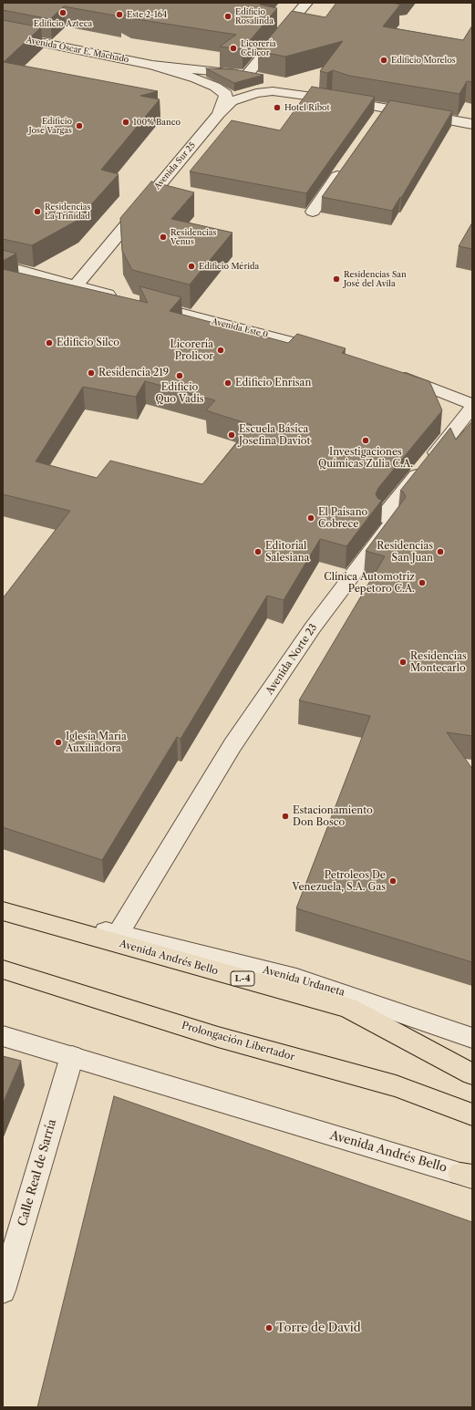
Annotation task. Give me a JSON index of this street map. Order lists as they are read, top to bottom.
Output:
{
  "streets": {
    "main road": ["Avenida Andrés Bello", "L-4", "Prolongación Libertador"],
    "street": [
      "Avenida Óscar E. Machado",
      "Avenida Sur 25",
      "Avenida Este 0",
      "Avenida Norte 23",
      "Avenida Urdaneta",
      "Calle Real de Sarría"
    ]
  },
  "crossings": [
    ["Avenida Óscar E. Machado", "Avenida Sur 25"],
    ["Avenida Sur 25", "Avenida Este 0"],
    ["Avenida Norte 23", "Avenida Urdaneta"],
    ["Avenida Andrés Bello", "Calle Real de Sarría"]
  ],
  "places": [
    "Edificio Azteca",
    "Este 2-164",
    "Edificio Rosalinda",
    "Licorería Celicor",
    "Edificio Morelos",
    "Hotel Ribot",
    "100% Banco",
    "Edificio José Vargas",
    "Residencias La Trinidad",
    "Residencias Venus",
    "Edificio Mérida",
    "Residencias San José del Avila",
    "Edificio Silco",
    "Licorería Prolicor",
    "Residencia 219",
    "Edificio Quo Vadis",
    "Edificio Enrisan",
    "Escuela Básica Josefina Daviot",
    "Investigaciones Químicas Zulia C.A.",
    "El Paisano Cobrece",
    "Editorial Salesiana",
    "Residencias San Juan",
    "Clínica Automotriz Pepetoro C.A.",
    "Residencias Montecarlo",
    "Iglesia María Auxiliadora",
    "Estacionamiento Don Bosco",
    "Petroleos De Venezuela, S.A. Gas",
    "Torre de David"
  ]
}
